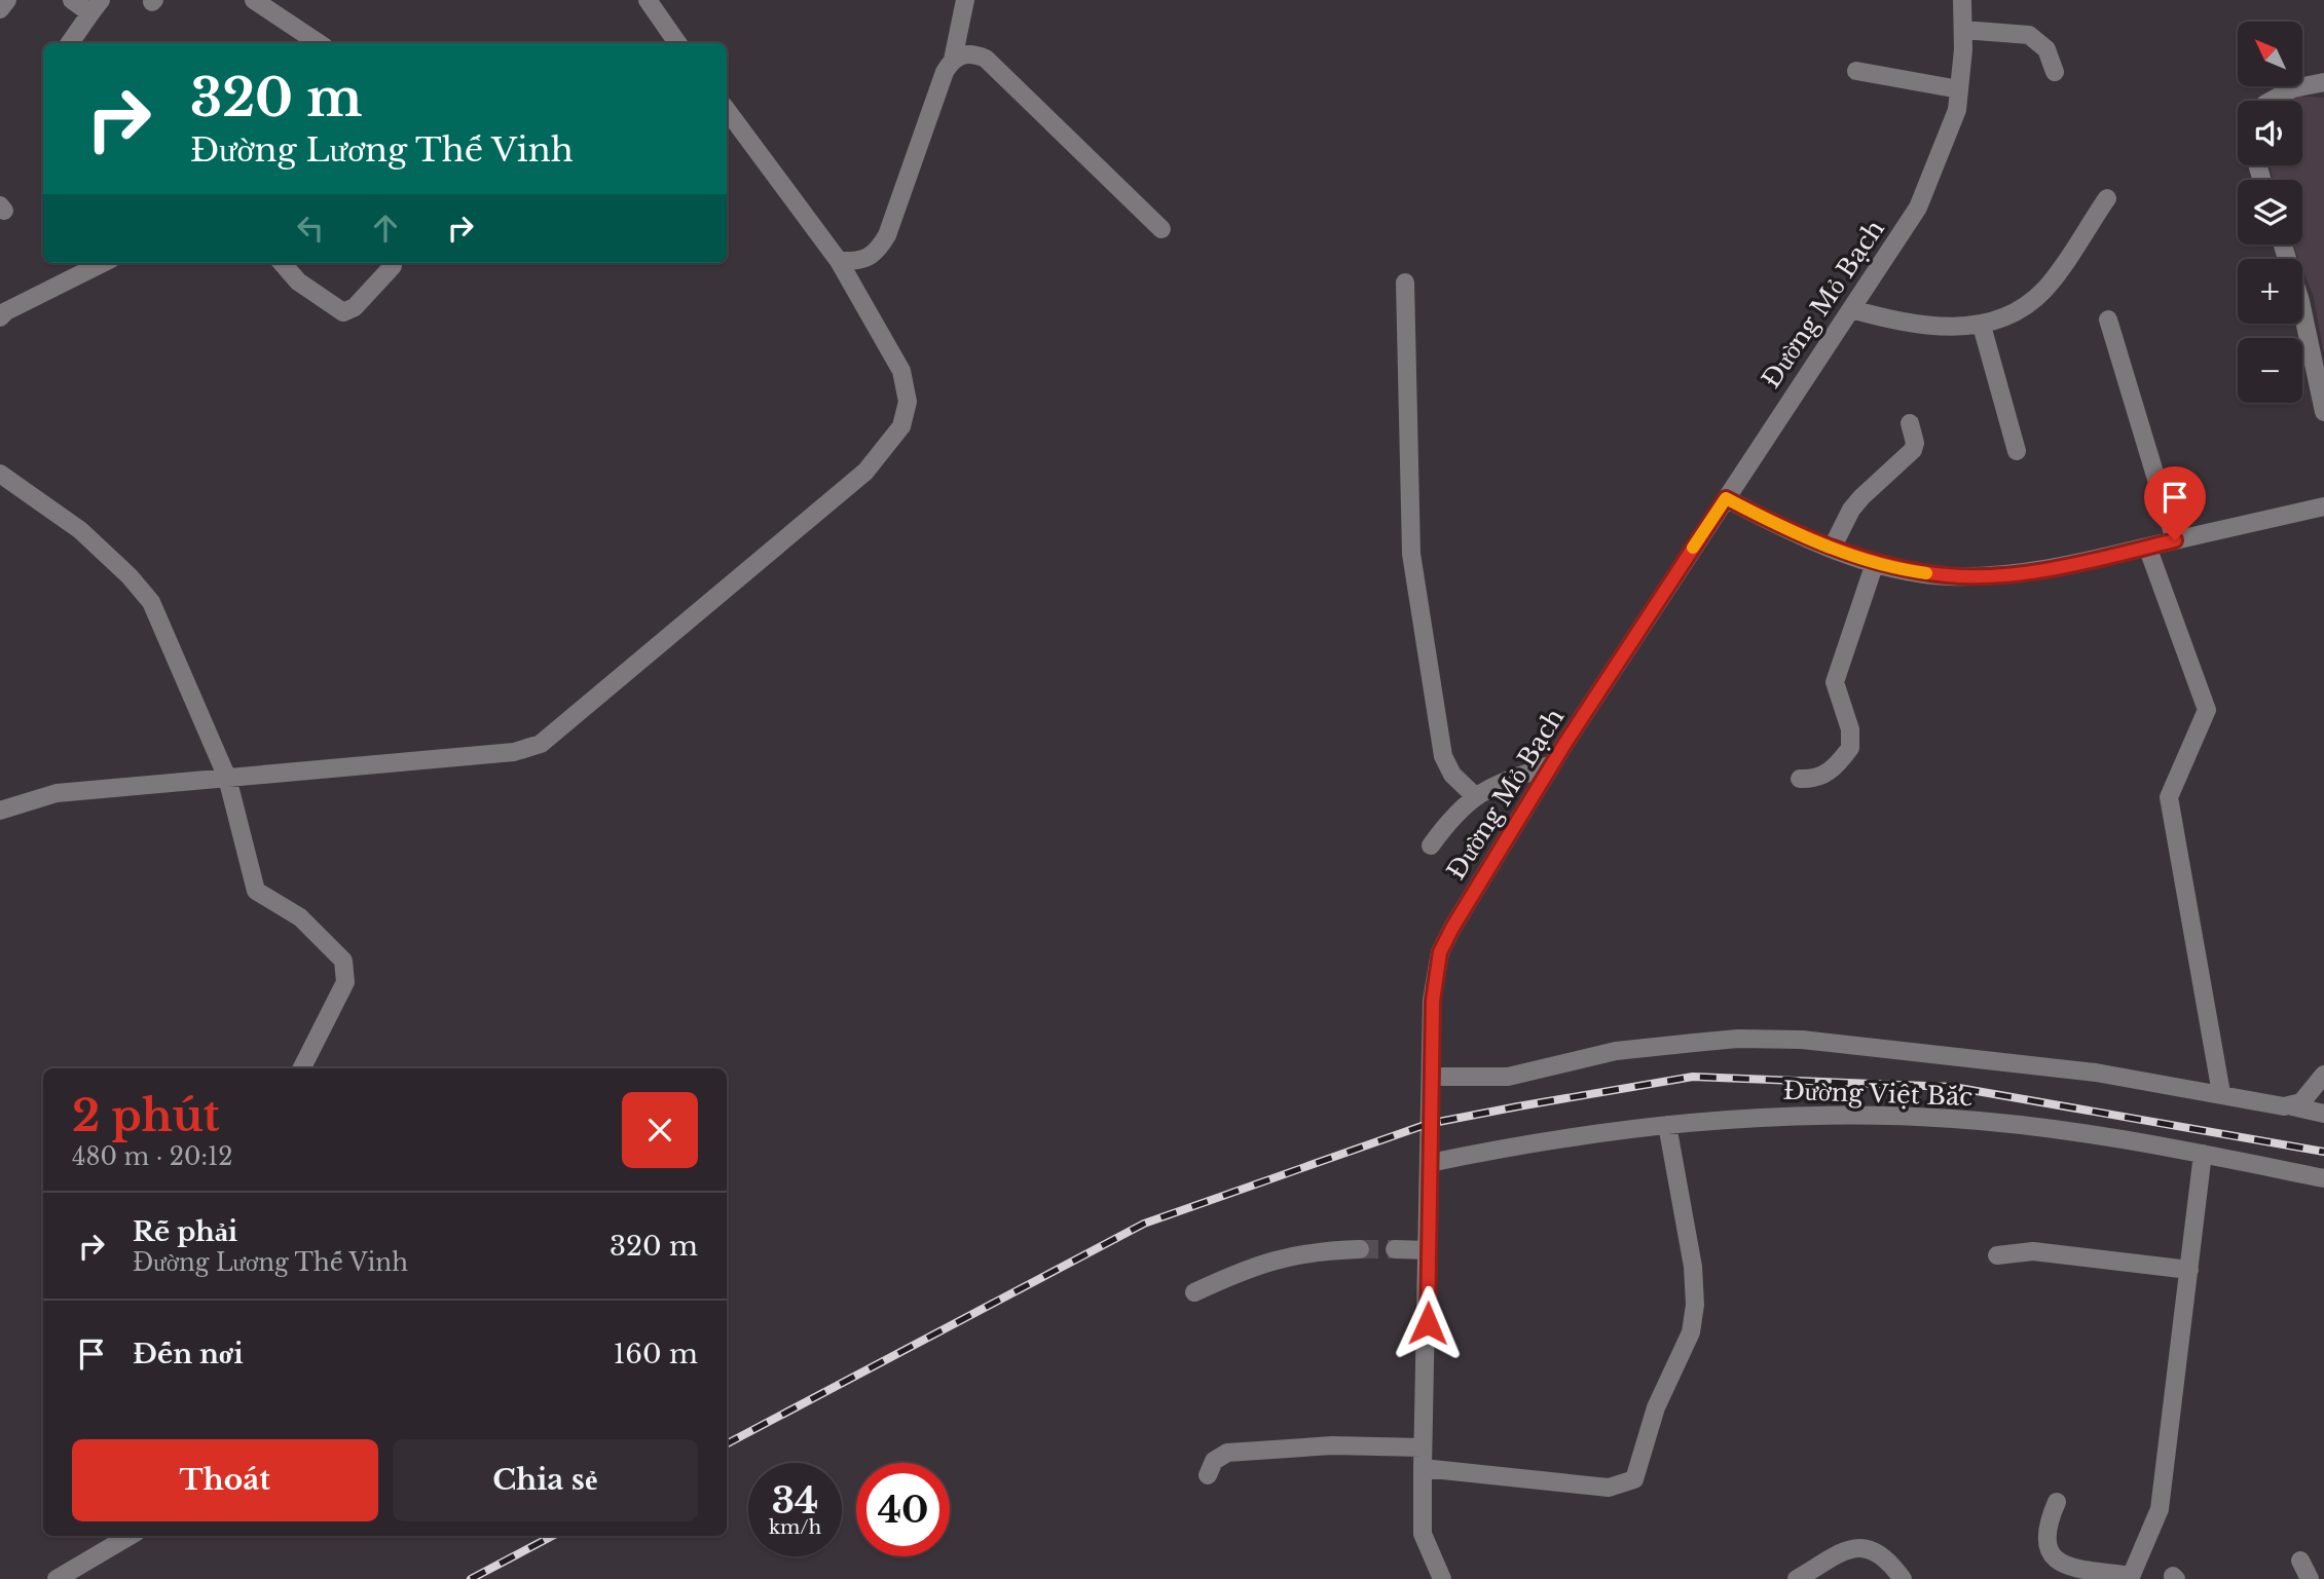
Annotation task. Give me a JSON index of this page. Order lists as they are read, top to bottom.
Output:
{
  "streets": {
    "street": ["Đường Mỏ Bạch", "Đường Việt Bắc"]
  },
  "crossings": [
    ["Đường Mỏ Bạch", "Đường Việt Bắc"]
  ],
  "north": "top left",
  "page": {
    "map_buttons": ["+", "−"],
    "turn": ["320 m", "Đường Lương Thế Vinh"],
    "heading": ["2 phút", "480 m · 20:12"],
    "list": [
      {
        "name": "Rẽ phải",
        "note": "Đường Lương Thế Vinh",
        "value": "320 m"
      },
      {
        "name": "Đến nơi",
        "value": "160 m"
      }
    ],
    "buttons": ["Thoát", "Chia sẻ"],
    "speed": "34 km/h",
    "limit": "40"
  }
}
